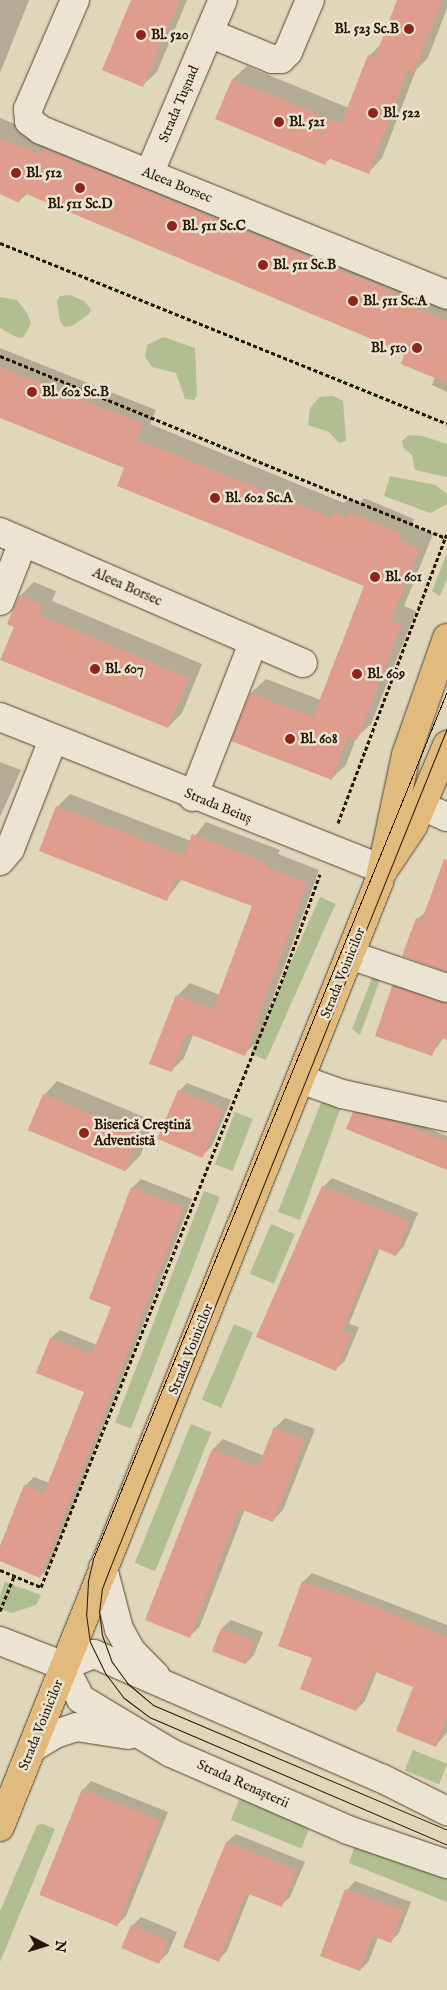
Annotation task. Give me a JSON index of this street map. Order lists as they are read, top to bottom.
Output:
{
  "streets": {
    "main road": ["Strada Voinicilor"],
    "street": [
      "Strada Tușnad",
      "Aleea Borsec",
      "Strada Beiuș",
      "Strada Renașterii"
    ]
  },
  "crossings": [
    ["Strada Tușnad", "Aleea Borsec"],
    ["Strada Beiuș", "Strada Voinicilor"],
    ["Strada Voinicilor", "Strada Renașterii"]
  ],
  "places": [
    "Bl. 523 Sc.B",
    "Bl. 520",
    "Bl. 522",
    "Bl. 521",
    "Bl. 512",
    "Bl. 511 Sc.D",
    "Bl. 511 Sc.C",
    "Bl. 511 Sc.B",
    "Bl. 511 Sc.A",
    "Bl. 510",
    "Bl. 602 Sc.B",
    "Bl. 602 Sc.A",
    "Bl. 601",
    "Bl. 607",
    "Bl. 609",
    "Bl. 608",
    "Biserică Creștină Adventistă"
  ],
  "north": "right"
}
